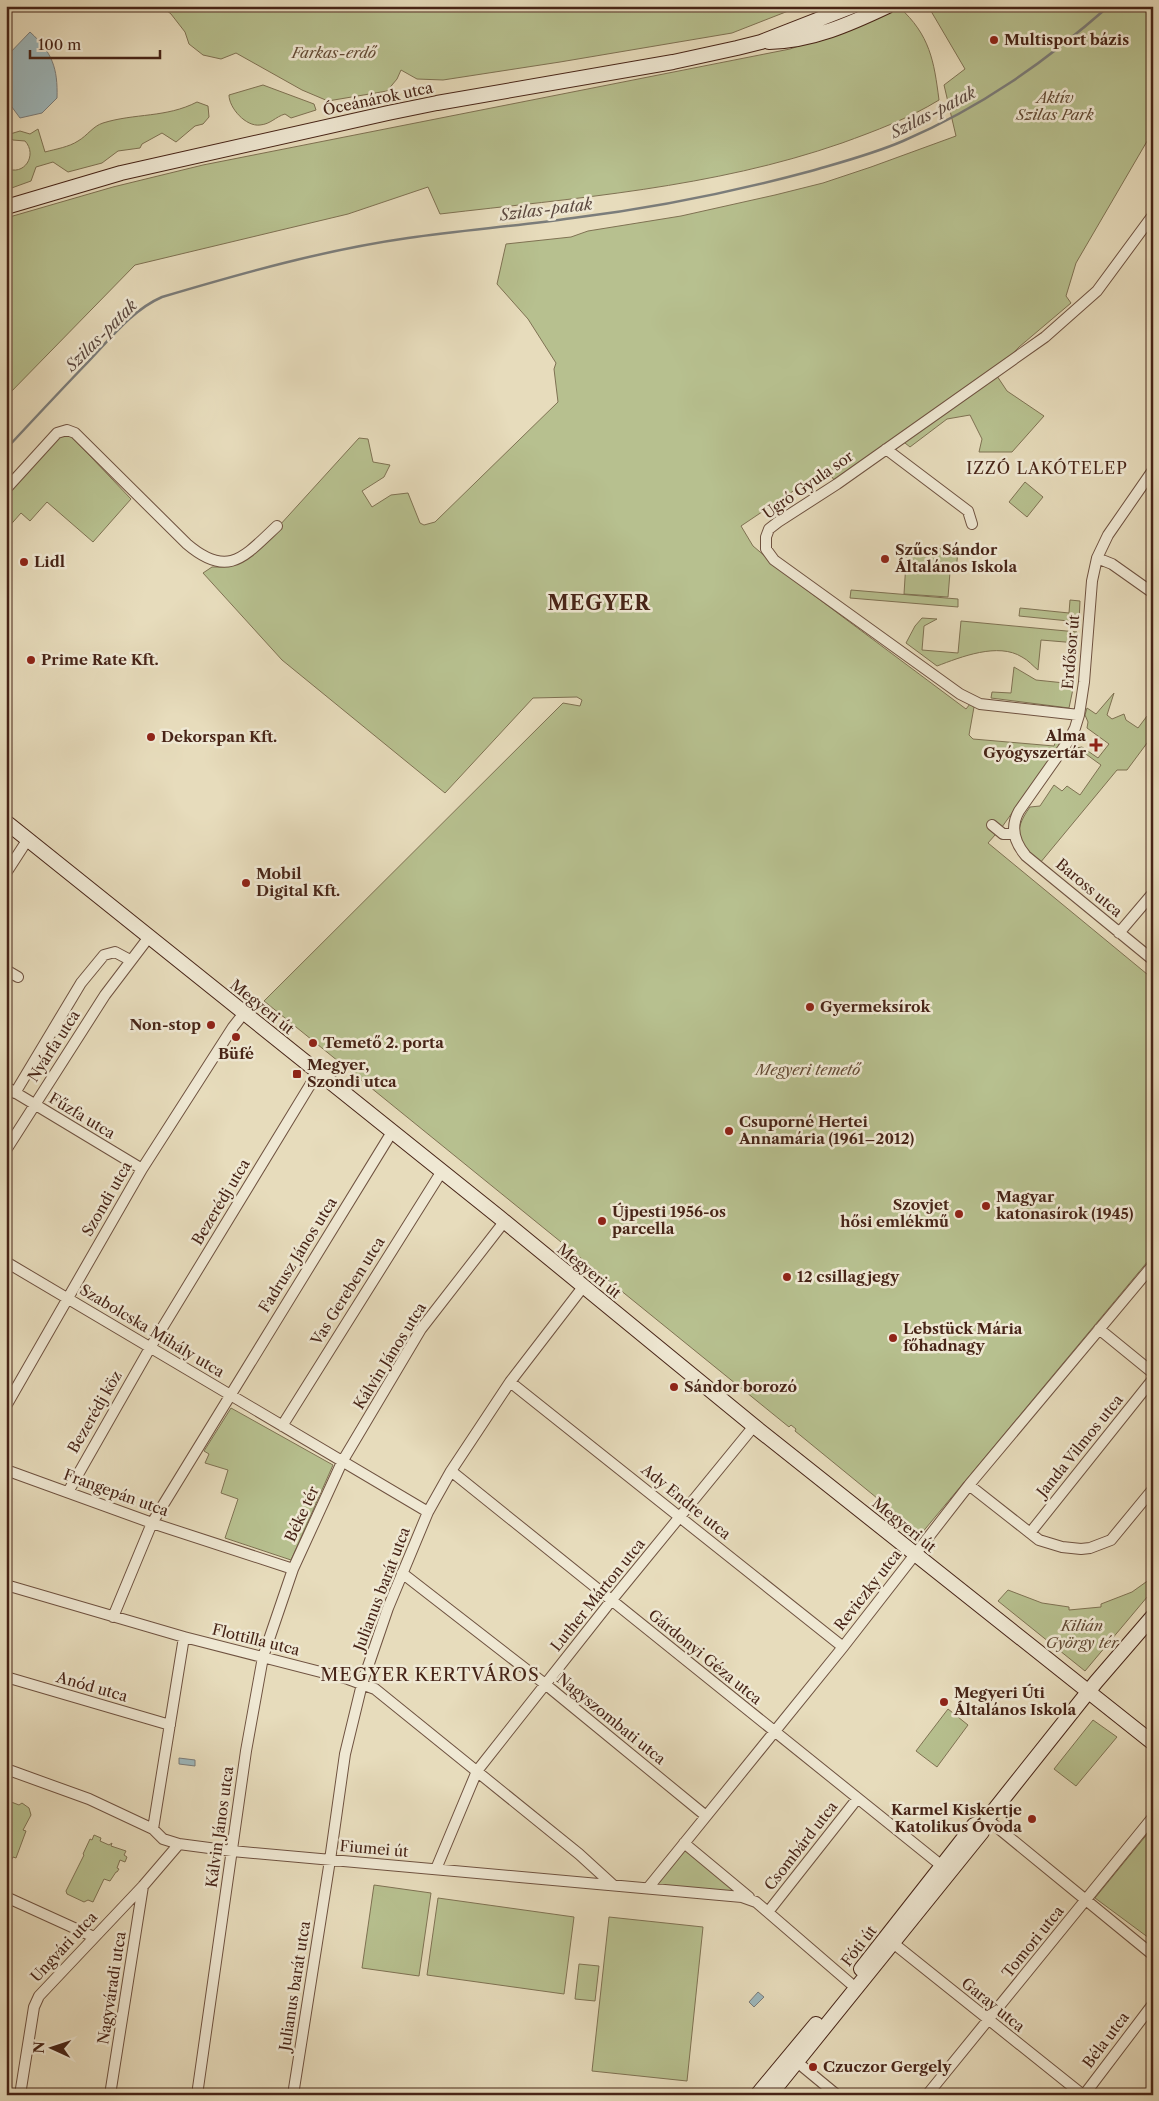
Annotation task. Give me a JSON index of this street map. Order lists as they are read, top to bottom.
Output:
{
  "streets": {
    "street": [
      "Óceánárok utca",
      "Ugró Gyula sor",
      "Erdősor út",
      "Baross utca",
      "Megyeri út",
      "Nyárfa utca",
      "Fűzfa utca",
      "Szondi utca",
      "Bezerédj utca",
      "Fadrusz János utca",
      "Vas Gereben utca",
      "Szabolcska Mihály utca",
      "Kálvin János utca",
      "Bezerédj köz",
      "Janda Vilmos utca",
      "Frangepán utca",
      "Ady Endre utca",
      "Béke tér",
      "Julianus barát utca",
      "Reviczky utca",
      "Luther Márton utca",
      "Flottilla utca",
      "Gárdonyi Géza utca",
      "Anód utca",
      "Nagyszombati utca",
      "Csombárd utca",
      "Fiumei út",
      "Tomori utca",
      "Fóti út",
      "Ungvári utca",
      "Nagyváradi utca",
      "Garay utca",
      "Béla utca"
    ]
  },
  "crossings": [
    ["Ugró Gyula sor", "Erdősor út"],
    ["Erdősor út", "Baross utca"],
    ["Megyeri út", "Nyárfa utca"],
    ["Megyeri út", "Szondi utca"],
    ["Megyeri út", "Bezerédj utca"],
    ["Megyeri út", "Fadrusz János utca"],
    ["Megyeri út", "Vas Gereben utca"],
    ["Megyeri út", "Kálvin János utca"],
    ["Megyeri út", "Julianus barát utca"],
    ["Megyeri út", "Reviczky utca"],
    ["Megyeri út", "Luther Márton utca"],
    ["Megyeri út", "Fóti út"],
    ["Nyárfa utca", "Fűzfa utca"],
    ["Fűzfa utca", "Szondi utca"],
    ["Szondi utca", "Szabolcska Mihály utca"],
    ["Bezerédj utca", "Szabolcska Mihály utca"],
    ["Bezerédj utca", "Bezerédj köz"],
    ["Fadrusz János utca", "Szabolcska Mihály utca"],
    ["Vas Gereben utca", "Szabolcska Mihály utca"],
    ["Szabolcska Mihály utca", "Bezerédj köz"],
    ["Kálvin János utca", "Frangepán utca"],
    ["Kálvin János utca", "Béke tér"],
    ["Kálvin János utca", "Flottilla utca"],
    ["Kálvin János utca", "Fiumei út"],
    ["Bezerédj köz", "Frangepán utca"],
    ["Frangepán utca", "Béke tér"],
    ["Ady Endre utca", "Julianus barát utca"],
    ["Ady Endre utca", "Reviczky utca"],
    ["Ady Endre utca", "Luther Márton utca"],
    ["Julianus barát utca", "Flottilla utca"],
    ["Julianus barát utca", "Gárdonyi Géza utca"],
    ["Julianus barát utca", "Nagyszombati utca"],
    ["Julianus barát utca", "Fiumei út"],
    ["Reviczky utca", "Gárdonyi Géza utca"],
    ["Reviczky utca", "Nagyszombati utca"],
    ["Reviczky utca", "Fiumei út"],
    ["Luther Márton utca", "Flottilla utca"],
    ["Luther Márton utca", "Gárdonyi Géza utca"],
    ["Luther Márton utca", "Nagyszombati utca"],
    ["Luther Márton utca", "Fiumei út"],
    ["Flottilla utca", "Fiumei út"],
    ["Gárdonyi Géza utca", "Csombárd utca"],
    ["Gárdonyi Géza utca", "Fóti út"],
    ["Csombárd utca", "Fiumei út"],
    ["Fiumei út", "Fóti út"],
    ["Fiumei út", "Ungvári utca"],
    ["Tomori utca", "Garay utca"],
    ["Fóti út", "Garay utca"],
    ["Ungvári utca", "Nagyváradi utca"],
    ["Garay utca", "Béla utca"]
  ],
  "districts": ["IZZÓ LAKÓTELEP", "MEGYER", "MEGYER KERTVÁROS"],
  "water": ["Szilas-patak"],
  "parks": [
    "Farkas-erdő",
    "Aktív Szilas Park",
    "Megyeri temető",
    "Kilián György tér"
  ],
  "places": {
    "other": [
      "Multisport bázis",
      "Szűcs Sándor Általános Iskola",
      "Lidl",
      "Prime Rate Kft.",
      "Dekorspan Kft.",
      "Mobil Digital Kft.",
      "Gyermeksírok",
      "Non-stop",
      "Büfé",
      "Temető 2. porta",
      "Csuporné Hertei Annamária (1961–2012)",
      "Magyar katonasírok (1945)",
      "Szovjet hősi emlékmű",
      "Újpesti 1956-os parcella",
      "12 csillagjegy",
      "Lebstück Mária főhadnagy",
      "Sándor borozó",
      "Megyeri Úti Általános Iskola",
      "Karmel Kiskertje Katolikus Óvoda",
      "Czuczor Gergely"
    ],
    "health": ["Alma Gyógyszertár"],
    "transit": ["Megyer, Szondi utca"]
  },
  "scale_bar": "100 m",
  "north": "left"
}
